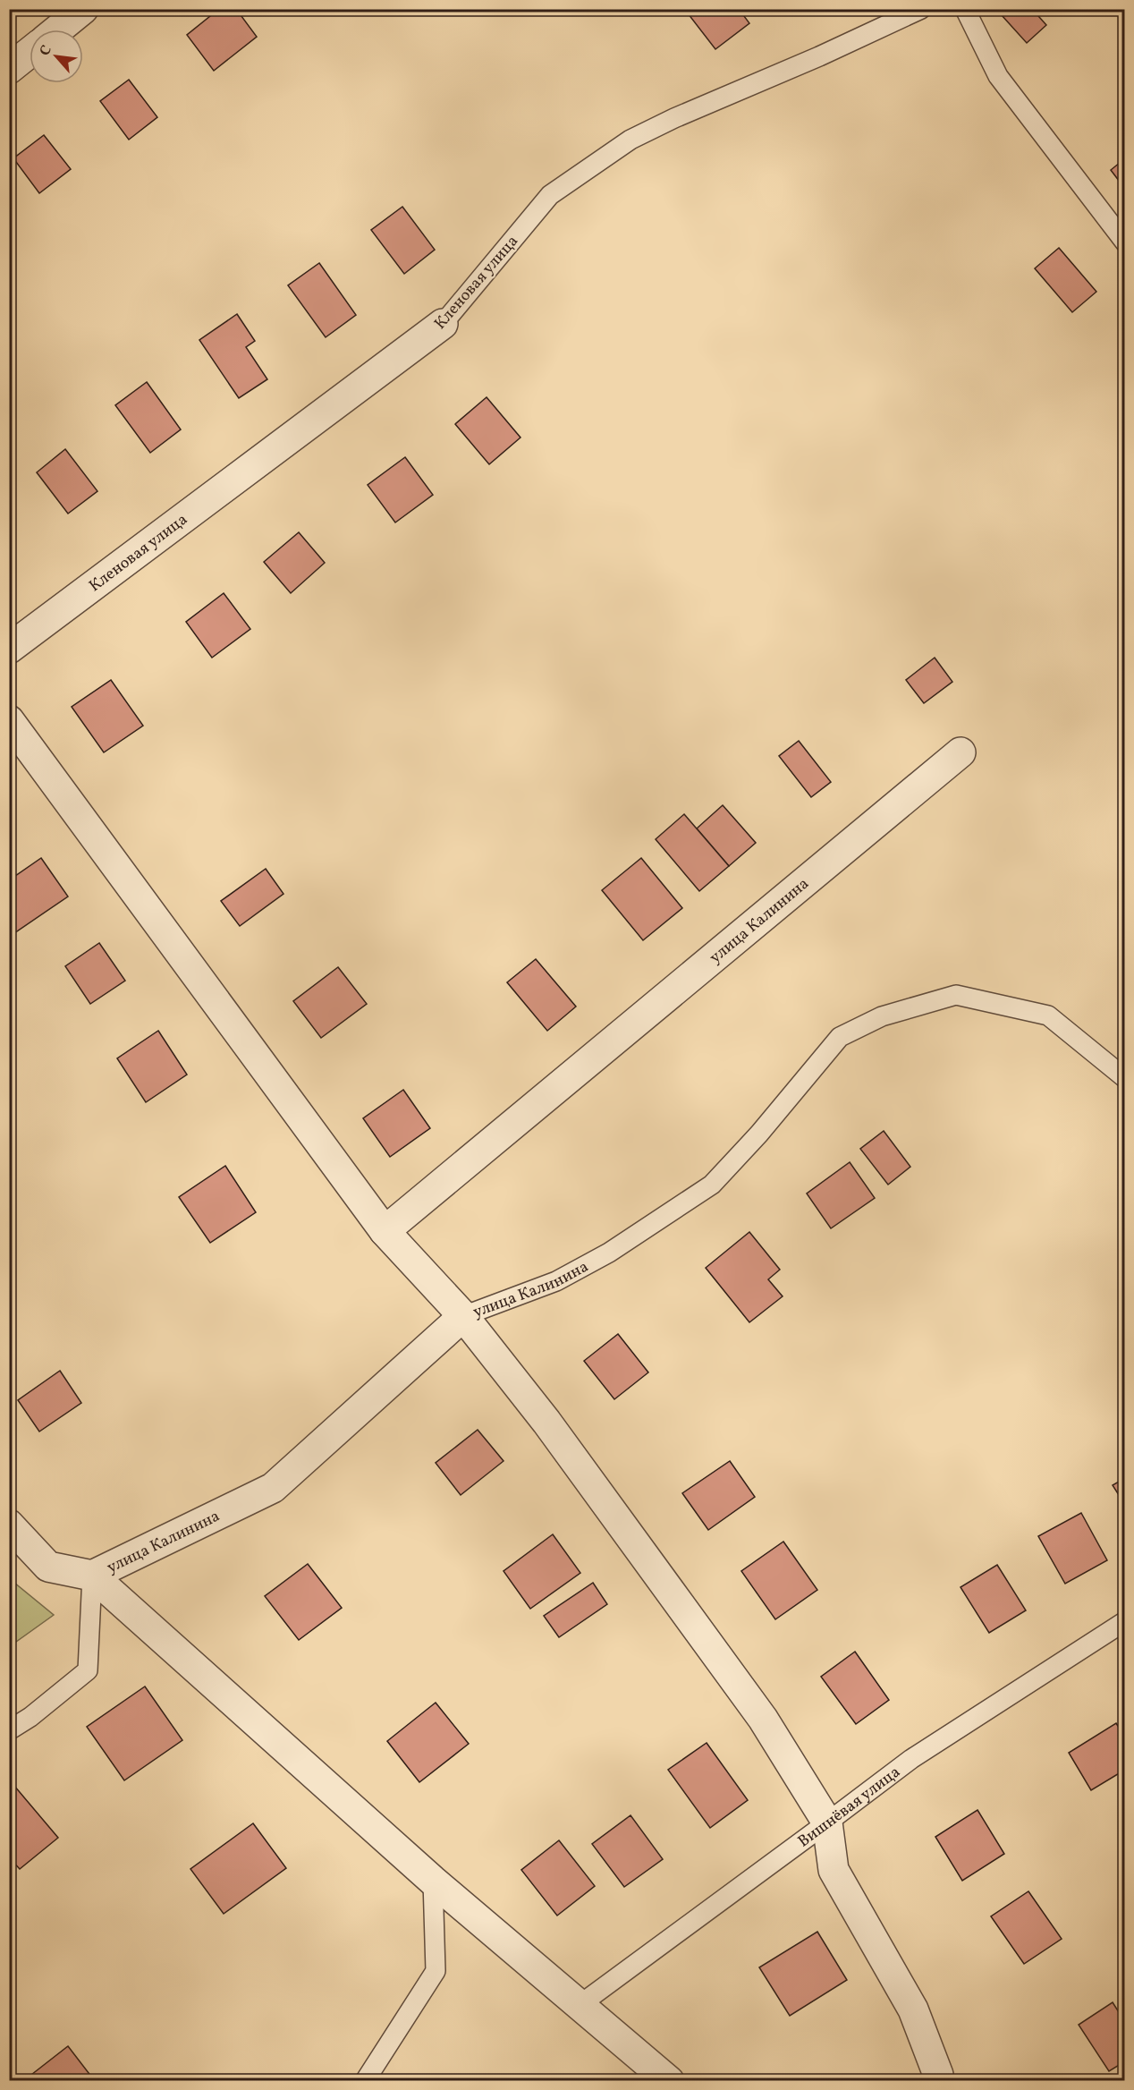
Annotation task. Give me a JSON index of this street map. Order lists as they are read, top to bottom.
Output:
{
  "streets": {
    "street": ["Кленовая улица", "улица Калинина"],
    "lane": ["Вишнёвая улица"]
  },
  "north": "top left"
}
